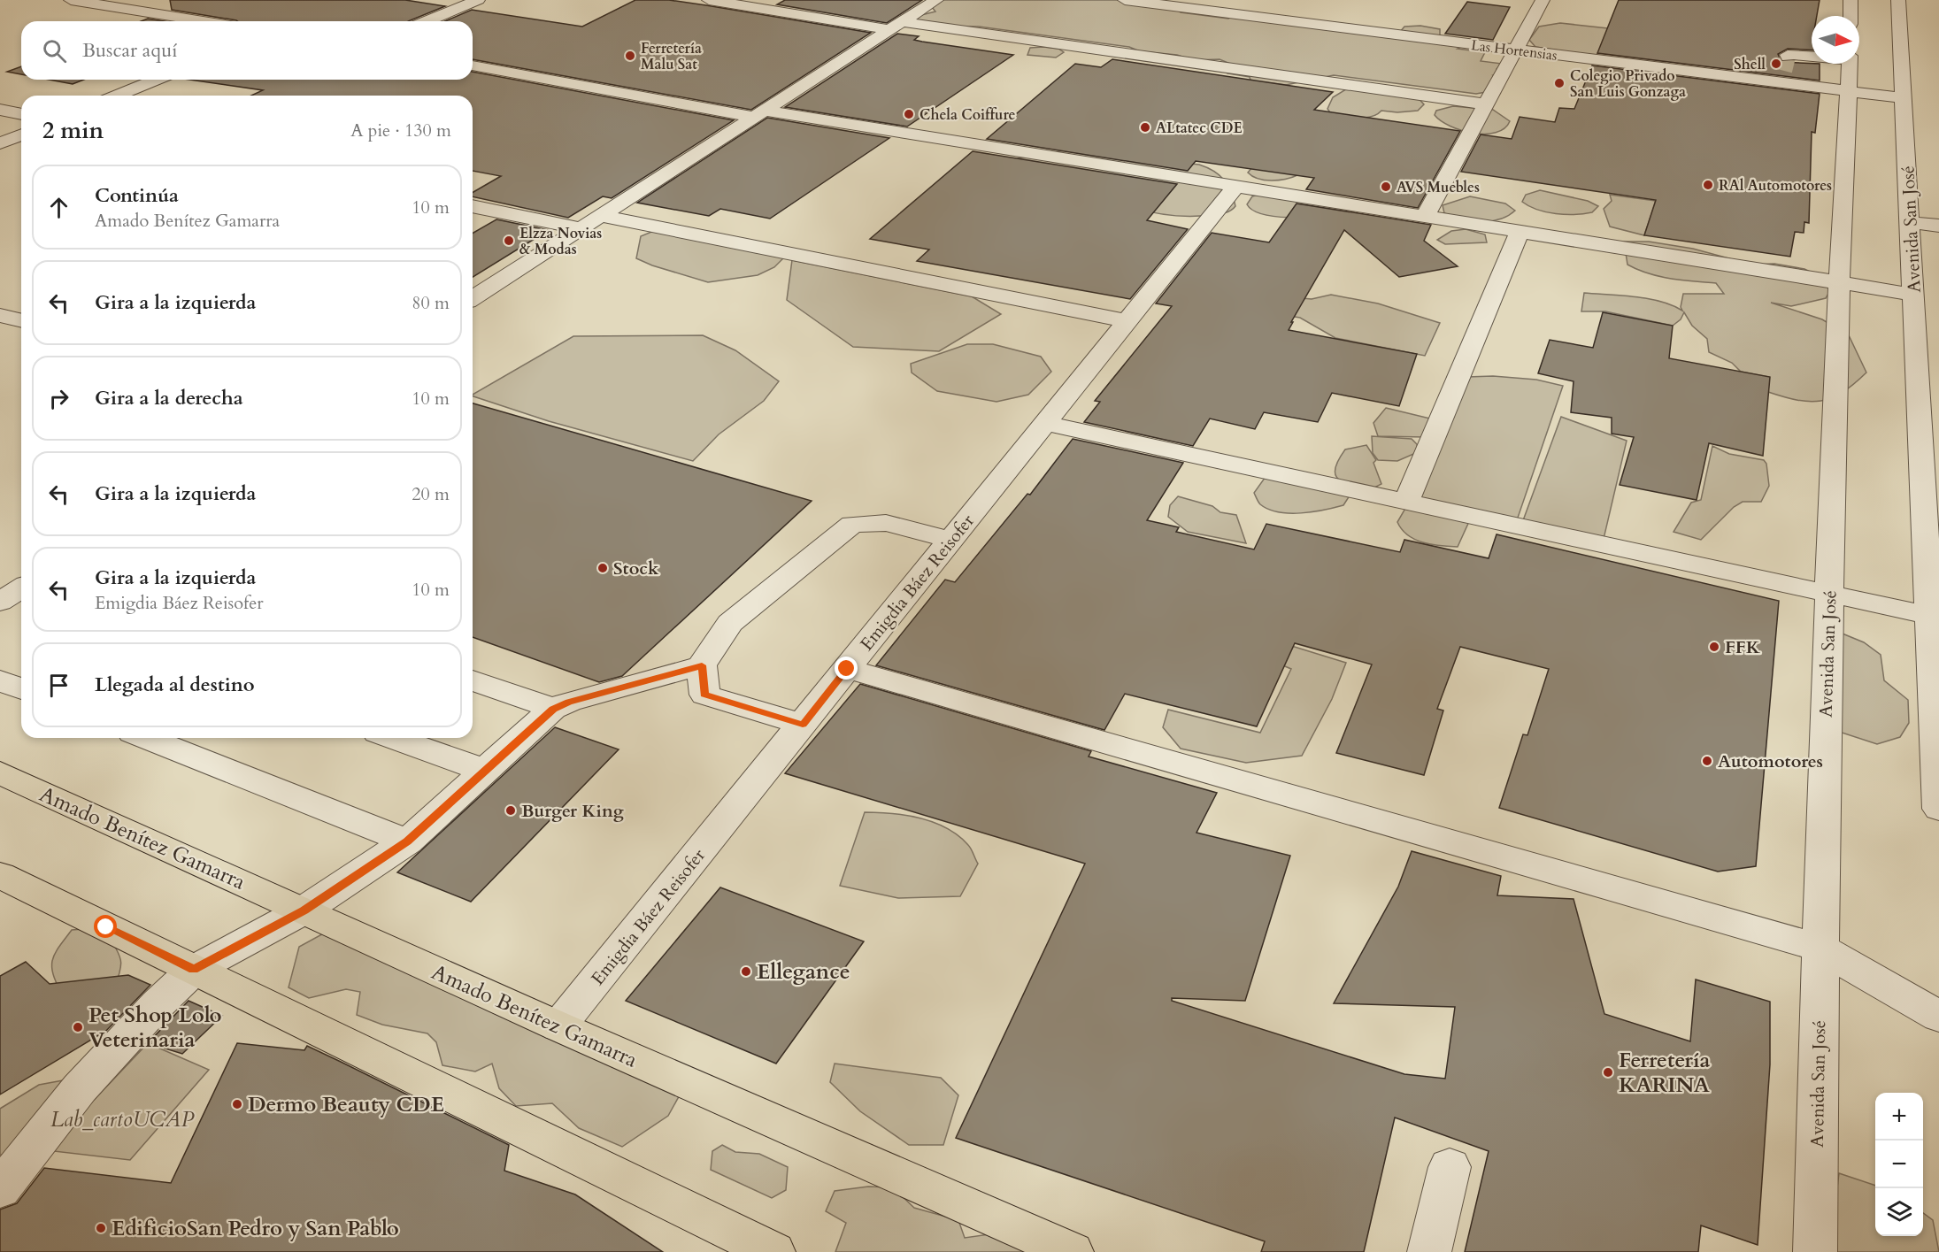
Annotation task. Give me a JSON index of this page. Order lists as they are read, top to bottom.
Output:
{
  "streets": {
    "main road": ["Amado Benítez Gamarra"],
    "street": ["Las Hortensias", "Avenida San José", "Emigdia Báez Reisofer"]
  },
  "crossings": [
    ["Las Hortensias", "Avenida San José"],
    ["Emigdia Báez Reisofer", "Amado Benítez Gamarra"]
  ],
  "parks": ["Lab_cartoUCAP"],
  "places": [
    "Ferretería Malu Sat",
    "Shell",
    "Colegio Privado San Luis Gonzaga",
    "Chela Coiffure",
    "ALtatec CDE",
    "RAl Automotores",
    "AVS Muebles",
    "Elzza Novias & Modas",
    "Stock",
    "FFK",
    "Automotores",
    "Burger King",
    "Ellegance",
    "Pet Shop Lolo Veterinaria",
    "Ferretería KARINA",
    "Dermo Beauty CDE",
    "EdificioSan Pedro y San Pablo"
  ],
  "north": "right",
  "page": {
    "search": "Buscar aquí",
    "heading": ["2 min", "A pie · 130 m"],
    "list": [
      ["Continúa", "Amado Benítez Gamarra", "10 m"],
      ["Gira a la izquierda", "80 m"],
      ["Gira a la derecha", "10 m"],
      ["Gira a la izquierda", "20 m"],
      ["Gira a la izquierda", "Emigdia Báez Reisofer", "10 m"],
      "Llegada al destino"
    ],
    "map_buttons": ["+", "−"]
  }
}
